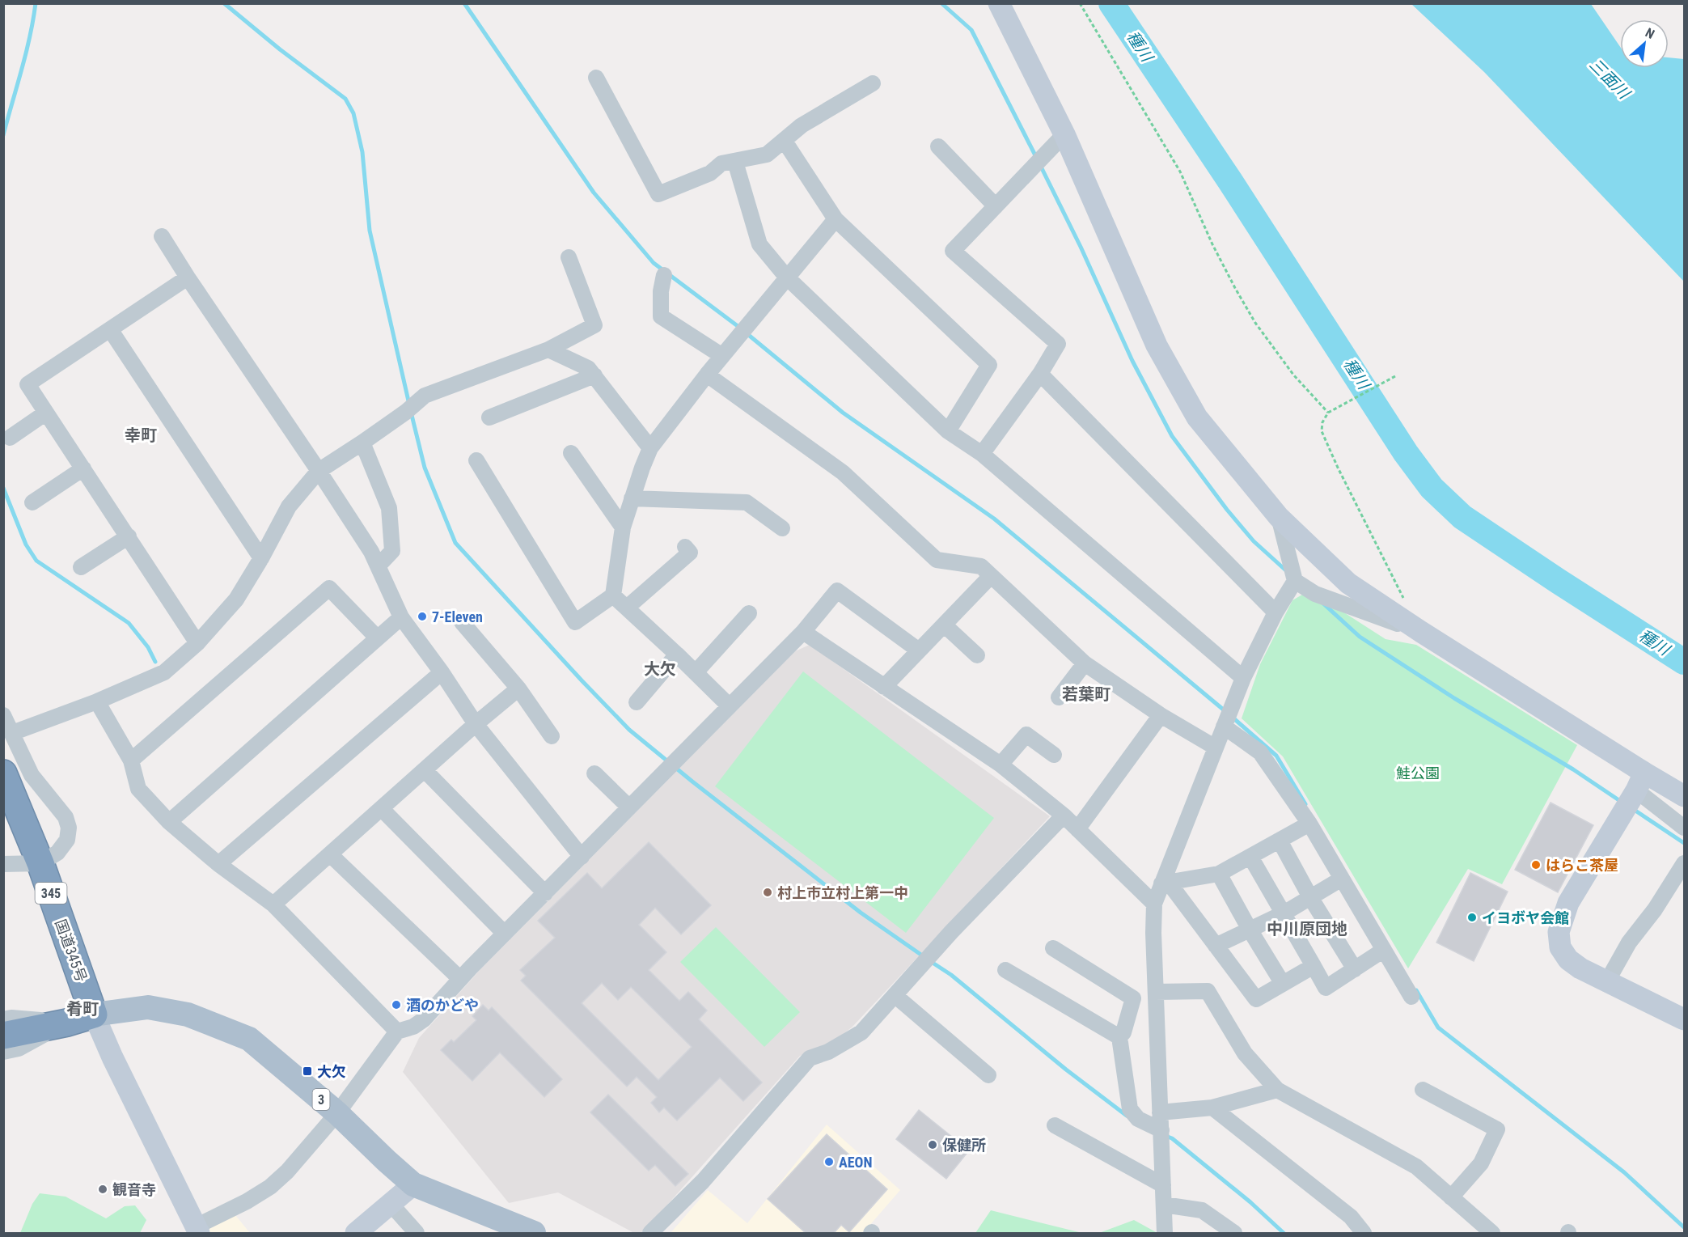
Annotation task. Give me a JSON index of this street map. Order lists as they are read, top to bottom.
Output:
{
  "streets": {
    "highway": ["345", "国道345号"],
    "main road": ["3"]
  },
  "crossings": [
    ["国道345号", "3"]
  ],
  "districts": [
    "幸町",
    "大欠",
    "若葉町",
    "中川原団地",
    "肴町"
  ],
  "water": ["種川", "三面川"],
  "parks": ["鮭公園"],
  "places": {
    "other": [
      "7-Eleven",
      "はらこ茶屋",
      "村上市立村上第一中",
      "イヨボヤ会館",
      "酒のかどや",
      "保健所",
      "AEON",
      "観音寺"
    ],
    "transit": ["大欠"]
  },
  "north": "top right"
}
